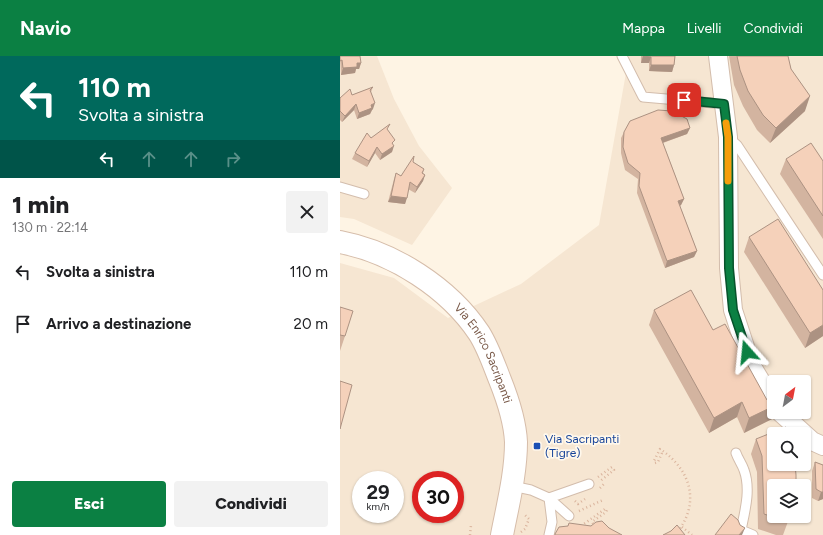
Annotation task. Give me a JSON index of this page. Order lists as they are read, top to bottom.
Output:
{
  "streets": {
    "street": ["Via Enrico Sacripanti"]
  },
  "places": {
    "transit": ["Via Sacripanti (Tigre)"]
  },
  "north": "top right",
  "page": {
    "header": "Navio",
    "nav": ["Mappa", "Livelli", "Condividi"],
    "turn": ["110 m", "Svolta a sinistra"],
    "heading": ["1 min", "130 m · 22:14"],
    "list": [
      {
        "name": "Svolta a sinistra",
        "value": "110 m"
      },
      {
        "name": "Arrivo a destinazione",
        "value": "20 m"
      }
    ],
    "speed": "29 km/h",
    "limit": "30",
    "buttons": ["Esci", "Condividi"]
  }
}
